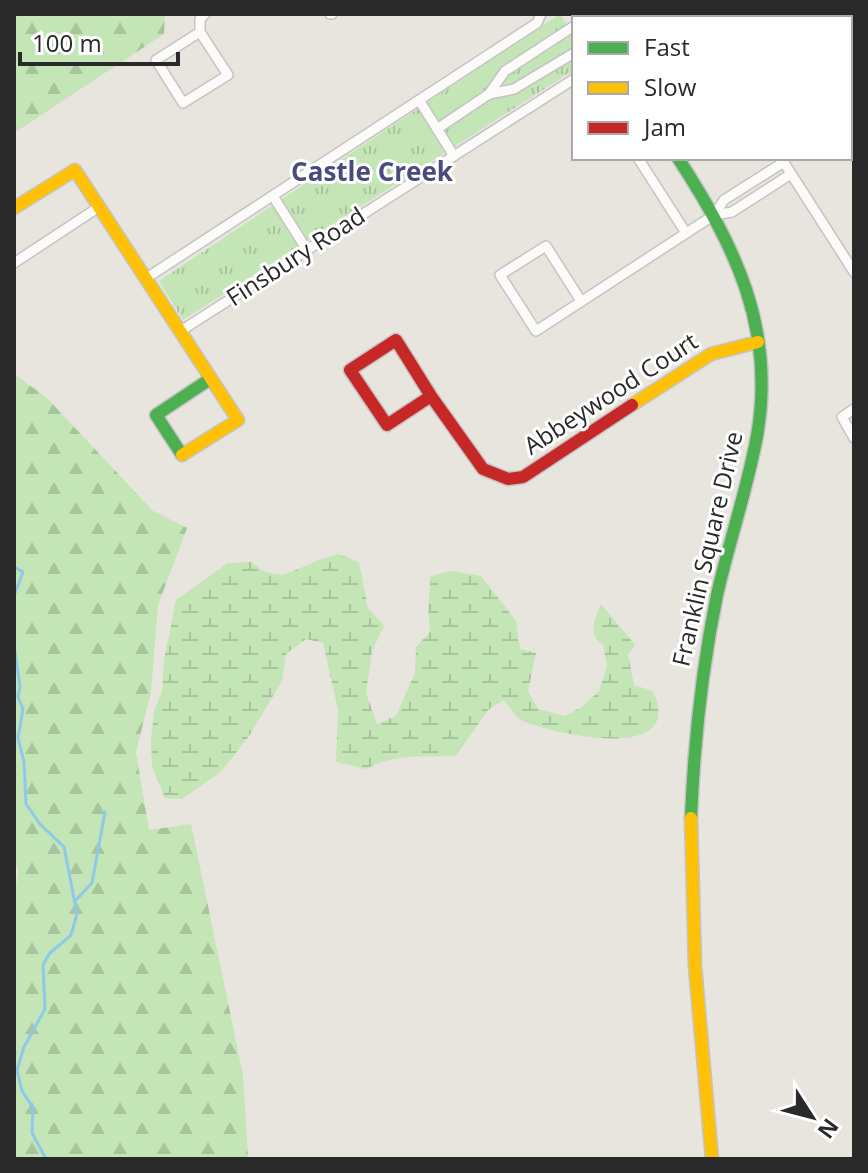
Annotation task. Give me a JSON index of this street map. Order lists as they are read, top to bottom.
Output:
{
  "streets": {
    "street": ["Finsbury Road", "Abbeywood Court", "Franklin Square Drive"]
  },
  "crossings": [
    ["Abbeywood Court", "Franklin Square Drive"]
  ],
  "districts": ["Castle Creek"],
  "legend": ["Fast", "Slow", "Jam"],
  "scale_bar": "100 m",
  "north": "bottom right"
}
